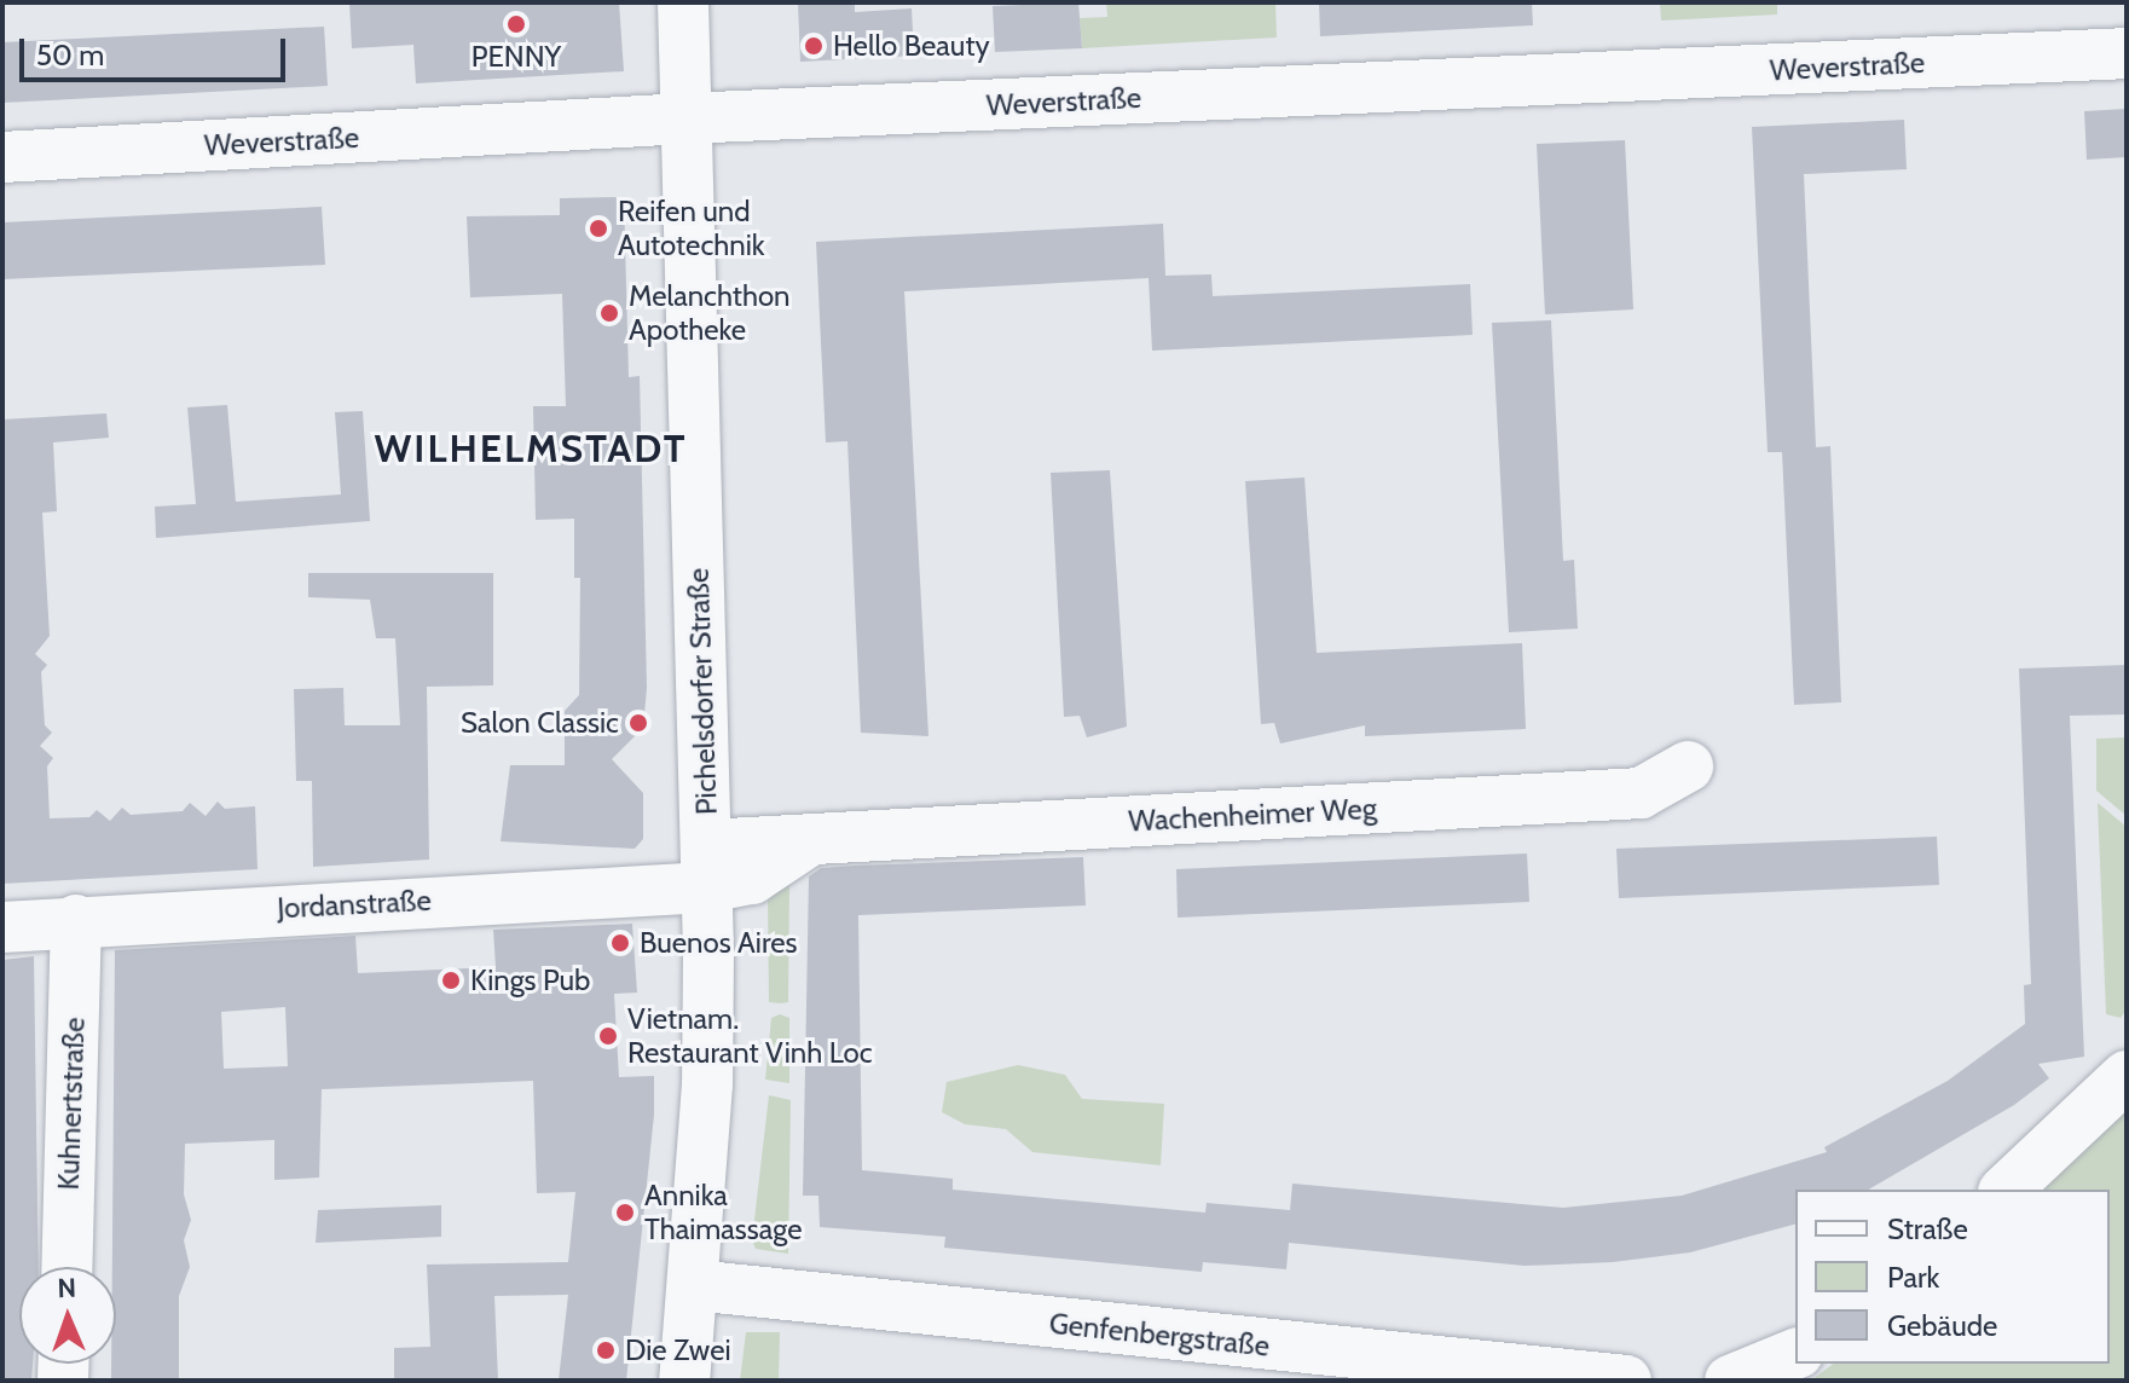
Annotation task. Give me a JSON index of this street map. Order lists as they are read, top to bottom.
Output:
{
  "streets": {
    "street": [
      "Weverstraße",
      "Pichelsdorfer Straße",
      "Wachenheimer Weg",
      "Jordanstraße",
      "Kuhnertstraße",
      "Genfenbergstraße"
    ]
  },
  "crossings": [
    ["Weverstraße", "Pichelsdorfer Straße"],
    ["Pichelsdorfer Straße", "Wachenheimer Weg"],
    ["Pichelsdorfer Straße", "Jordanstraße"],
    ["Pichelsdorfer Straße", "Genfenbergstraße"],
    ["Wachenheimer Weg", "Jordanstraße"],
    ["Jordanstraße", "Kuhnertstraße"]
  ],
  "districts": ["WILHELMSTADT"],
  "places": [
    "PENNY",
    "Hello Beauty",
    "Reifen und Autotechnik",
    "Melanchthon Apotheke",
    "Salon Classic",
    "Buenos Aires",
    "Kings Pub",
    "Vietnam. Restaurant Vinh Loc",
    "Annika Thaimassage",
    "Die Zwei"
  ],
  "legend": ["Straße", "Park", "Gebäude"],
  "scale_bar": "50 m",
  "north": "top"
}
